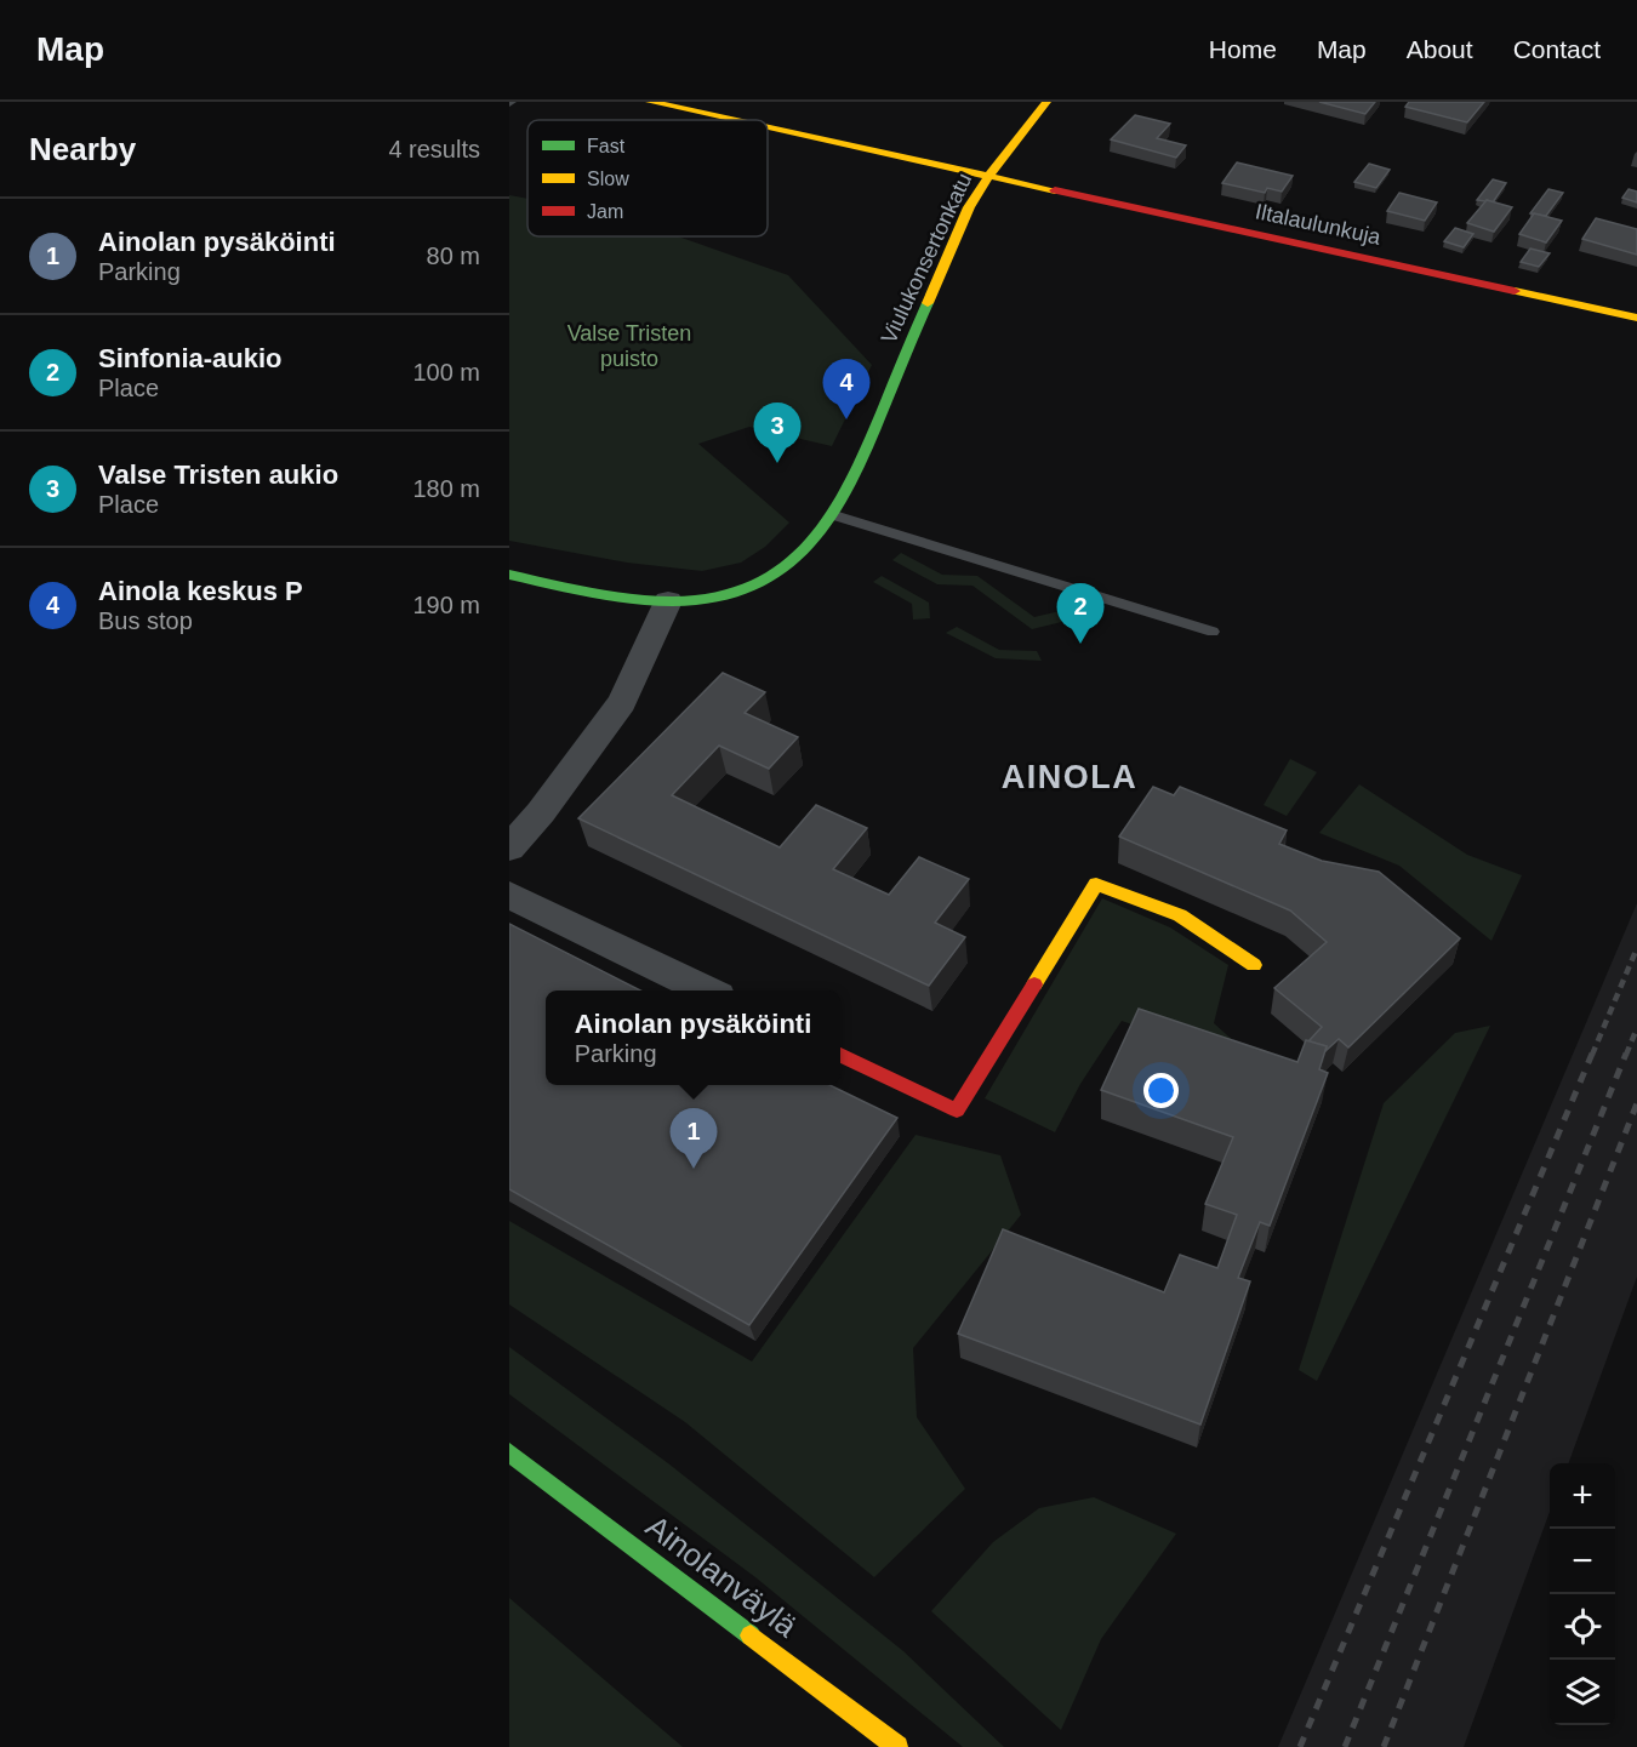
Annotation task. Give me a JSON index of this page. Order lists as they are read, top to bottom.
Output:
{
  "streets": {
    "street": ["Iltalaulunkuja", "Viulukonsertonkatu", "Ainolanväylä"]
  },
  "crossings": [
    ["Iltalaulunkuja", "Viulukonsertonkatu"]
  ],
  "districts": ["AINOLA"],
  "parks": ["Valse Tristen puisto"],
  "legend": ["Fast", "Slow", "Jam"],
  "page": {
    "header": "Map",
    "nav": [
      "Home",
      "Map",
      "About",
      "Contact"
    ],
    "heading": ["Nearby", "4 results"],
    "list": [
      {
        "mark": "1",
        "name": "Ainolan pysäköinti",
        "note": "Parking",
        "value": "80 m"
      },
      {
        "mark": "2",
        "name": "Sinfonia-aukio",
        "note": "Place",
        "value": "100 m"
      },
      {
        "mark": "3",
        "name": "Valse Tristen aukio",
        "note": "Place",
        "value": "180 m"
      },
      {
        "mark": "4",
        "name": "Ainola keskus P",
        "note": "Bus stop",
        "value": "190 m"
      }
    ],
    "pins": [
      "4",
      "3",
      "2",
      "1"
    ],
    "popup": ["Ainolan pysäköinti", "Parking"],
    "map_buttons": ["+", "−"]
  }
}
